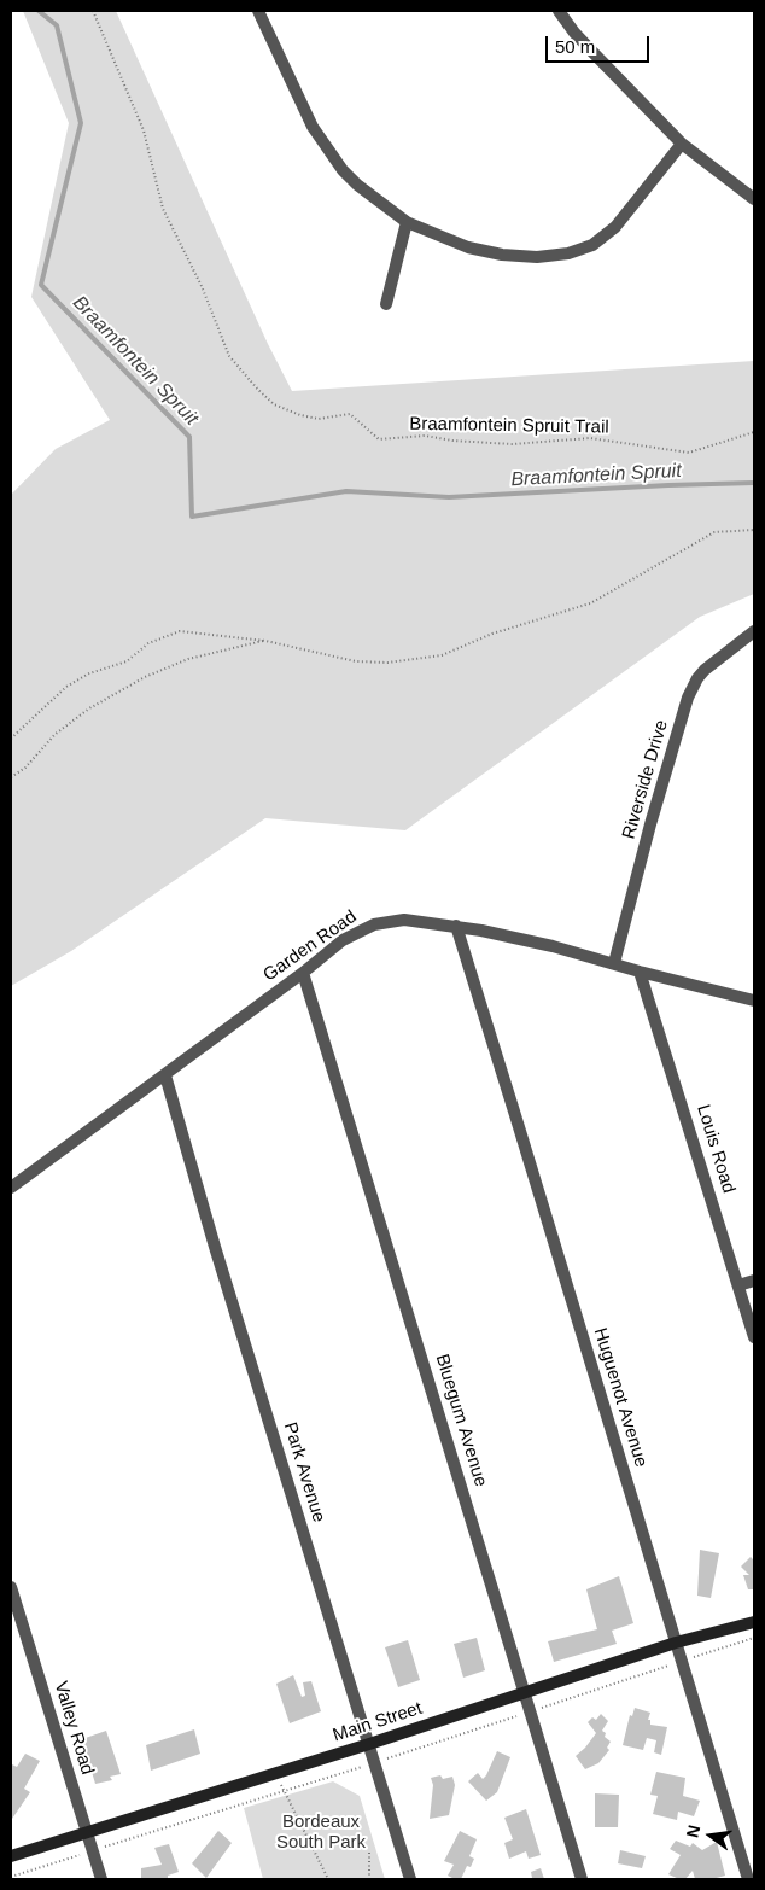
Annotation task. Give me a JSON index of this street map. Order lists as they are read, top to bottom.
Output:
{
  "streets": {
    "street": [
      "Riverside Drive",
      "Garden Road",
      "Louis Road",
      "Huguenot Avenue",
      "Bluegum Avenue",
      "Park Avenue",
      "Main Street",
      "Valley Road"
    ],
    "path": ["Braamfontein Spruit Trail"]
  },
  "crossings": [
    ["Riverside Drive", "Garden Road"],
    ["Garden Road", "Louis Road"],
    ["Garden Road", "Huguenot Avenue"],
    ["Garden Road", "Bluegum Avenue"],
    ["Garden Road", "Park Avenue"],
    ["Huguenot Avenue", "Main Street"],
    ["Bluegum Avenue", "Main Street"],
    ["Park Avenue", "Main Street"],
    ["Main Street", "Valley Road"]
  ],
  "water": ["Braamfontein Spruit"],
  "parks": ["Bordeaux South Park"],
  "scale_bar": "50 m",
  "north": "left"
}
